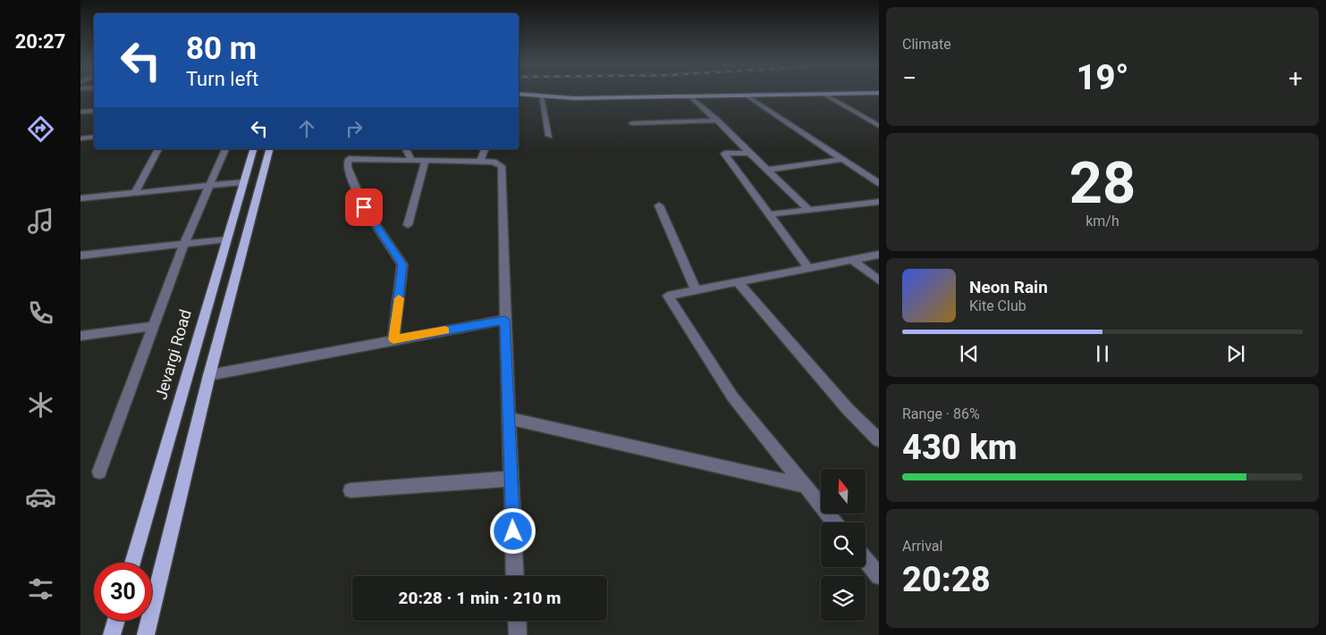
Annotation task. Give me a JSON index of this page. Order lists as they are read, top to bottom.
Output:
{
  "streets": {
    "main road": ["Jevargi Road"]
  },
  "north": "top",
  "page": {
    "tabs": "20:27",
    "tile": [
      "Climate",
      ["28", "km/h"],
      ["Range · 86%", "430 km"],
      ["Arrival", "20:28"]
    ],
    "turn": ["80 m", "Turn left"],
    "heat": ["−", "19°", "+"],
    "song": ["Neon Rain", "Kite Club"],
    "limit": "30",
    "trip": "20:28 · 1 min · 210 m"
  }
}
